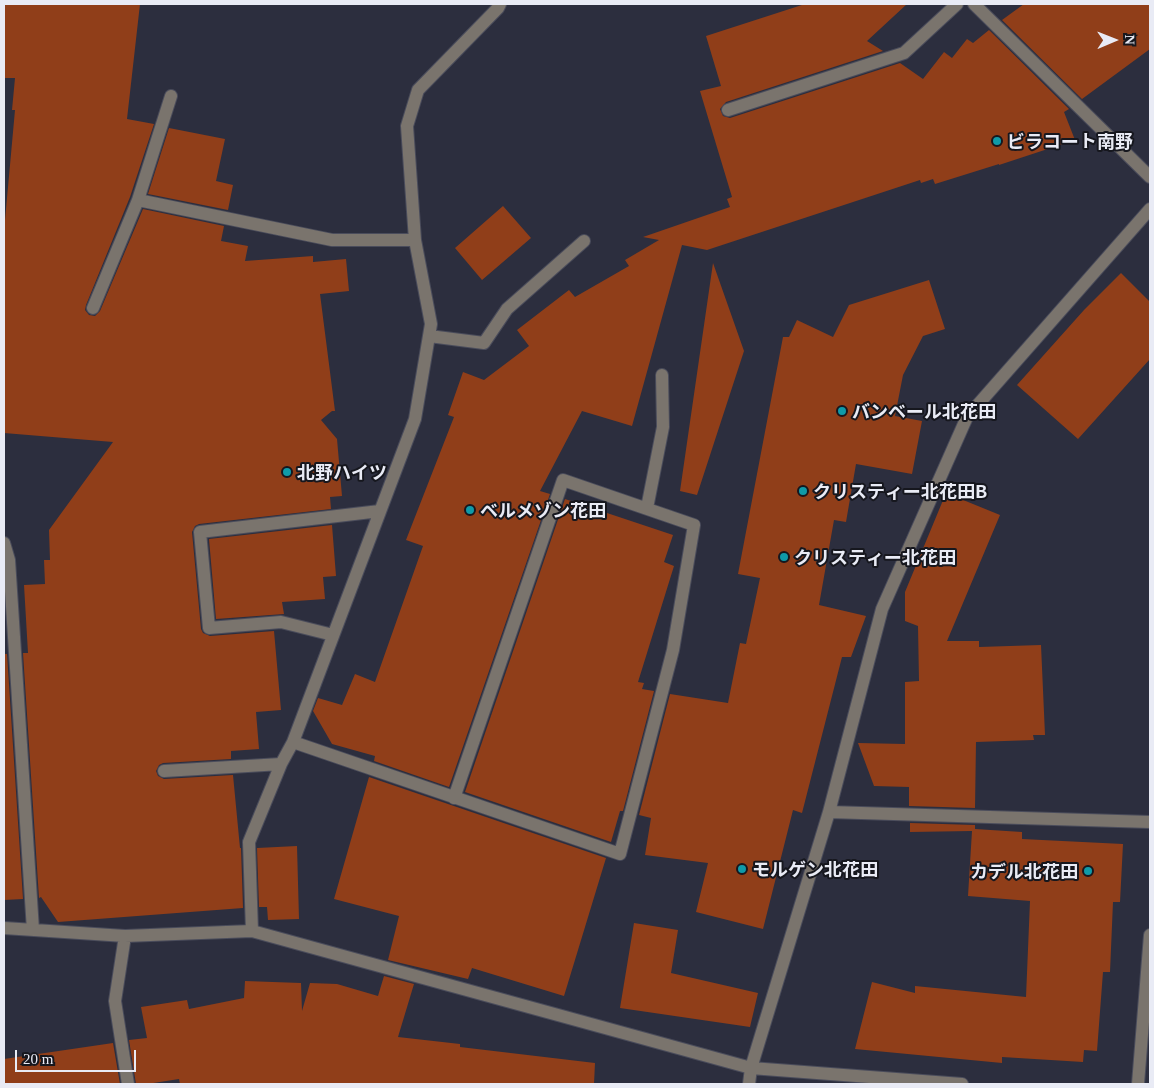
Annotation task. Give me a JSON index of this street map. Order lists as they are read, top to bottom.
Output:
{
  "places": [
    "ビラコート南野",
    "バンベール北花田",
    "北野ハイツ",
    "クリスティー北花田B",
    "ベルメゾン花田",
    "クリスティー北花田",
    "モルゲン北花田",
    "カデル北花田"
  ],
  "scale_bar": "20 m",
  "north": "right"
}
